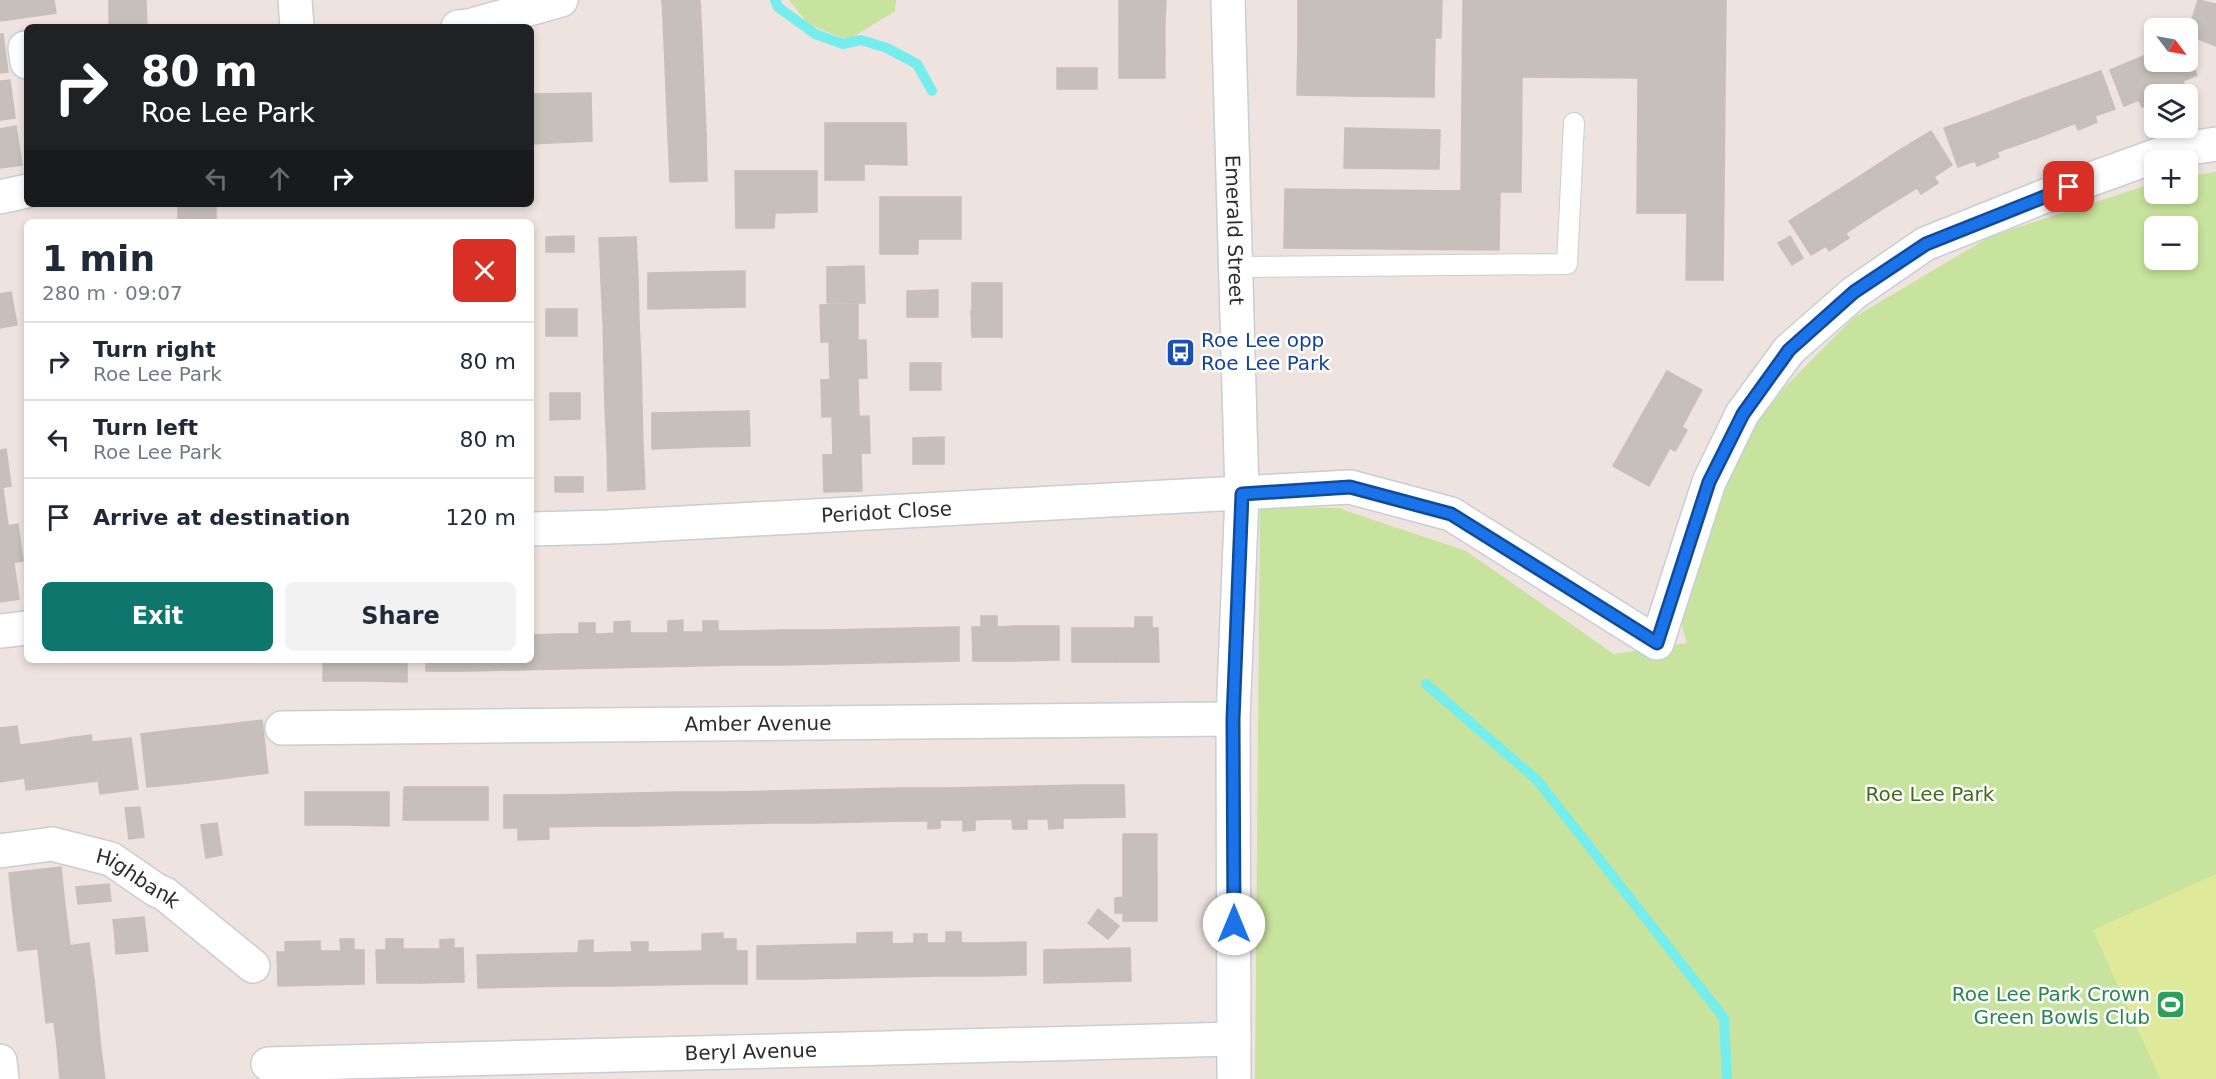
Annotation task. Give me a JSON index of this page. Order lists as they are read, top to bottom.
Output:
{
  "streets": {
    "street": [
      "Emerald Street",
      "Peridot Close",
      "Amber Avenue",
      "Highbank",
      "Beryl Avenue"
    ]
  },
  "crossings": [
    ["Emerald Street", "Peridot Close"],
    ["Emerald Street", "Amber Avenue"],
    ["Emerald Street", "Beryl Avenue"]
  ],
  "parks": ["Roe Lee Park"],
  "places": {
    "bus stop": ["Roe Lee opp Roe Lee Park"],
    "sports": ["Roe Lee Park Crown Green Bowls Club"]
  },
  "north": "bottom right",
  "page": {
    "map_buttons": ["+", "−"],
    "turn": ["80 m", "Roe Lee Park"],
    "heading": ["1 min", "280 m · 09:07"],
    "list": [
      {
        "name": "Turn right",
        "note": "Roe Lee Park",
        "value": "80 m"
      },
      {
        "name": "Turn left",
        "note": "Roe Lee Park",
        "value": "80 m"
      },
      {
        "name": "Arrive at destination",
        "value": "120 m"
      }
    ],
    "buttons": ["Exit", "Share"]
  }
}
